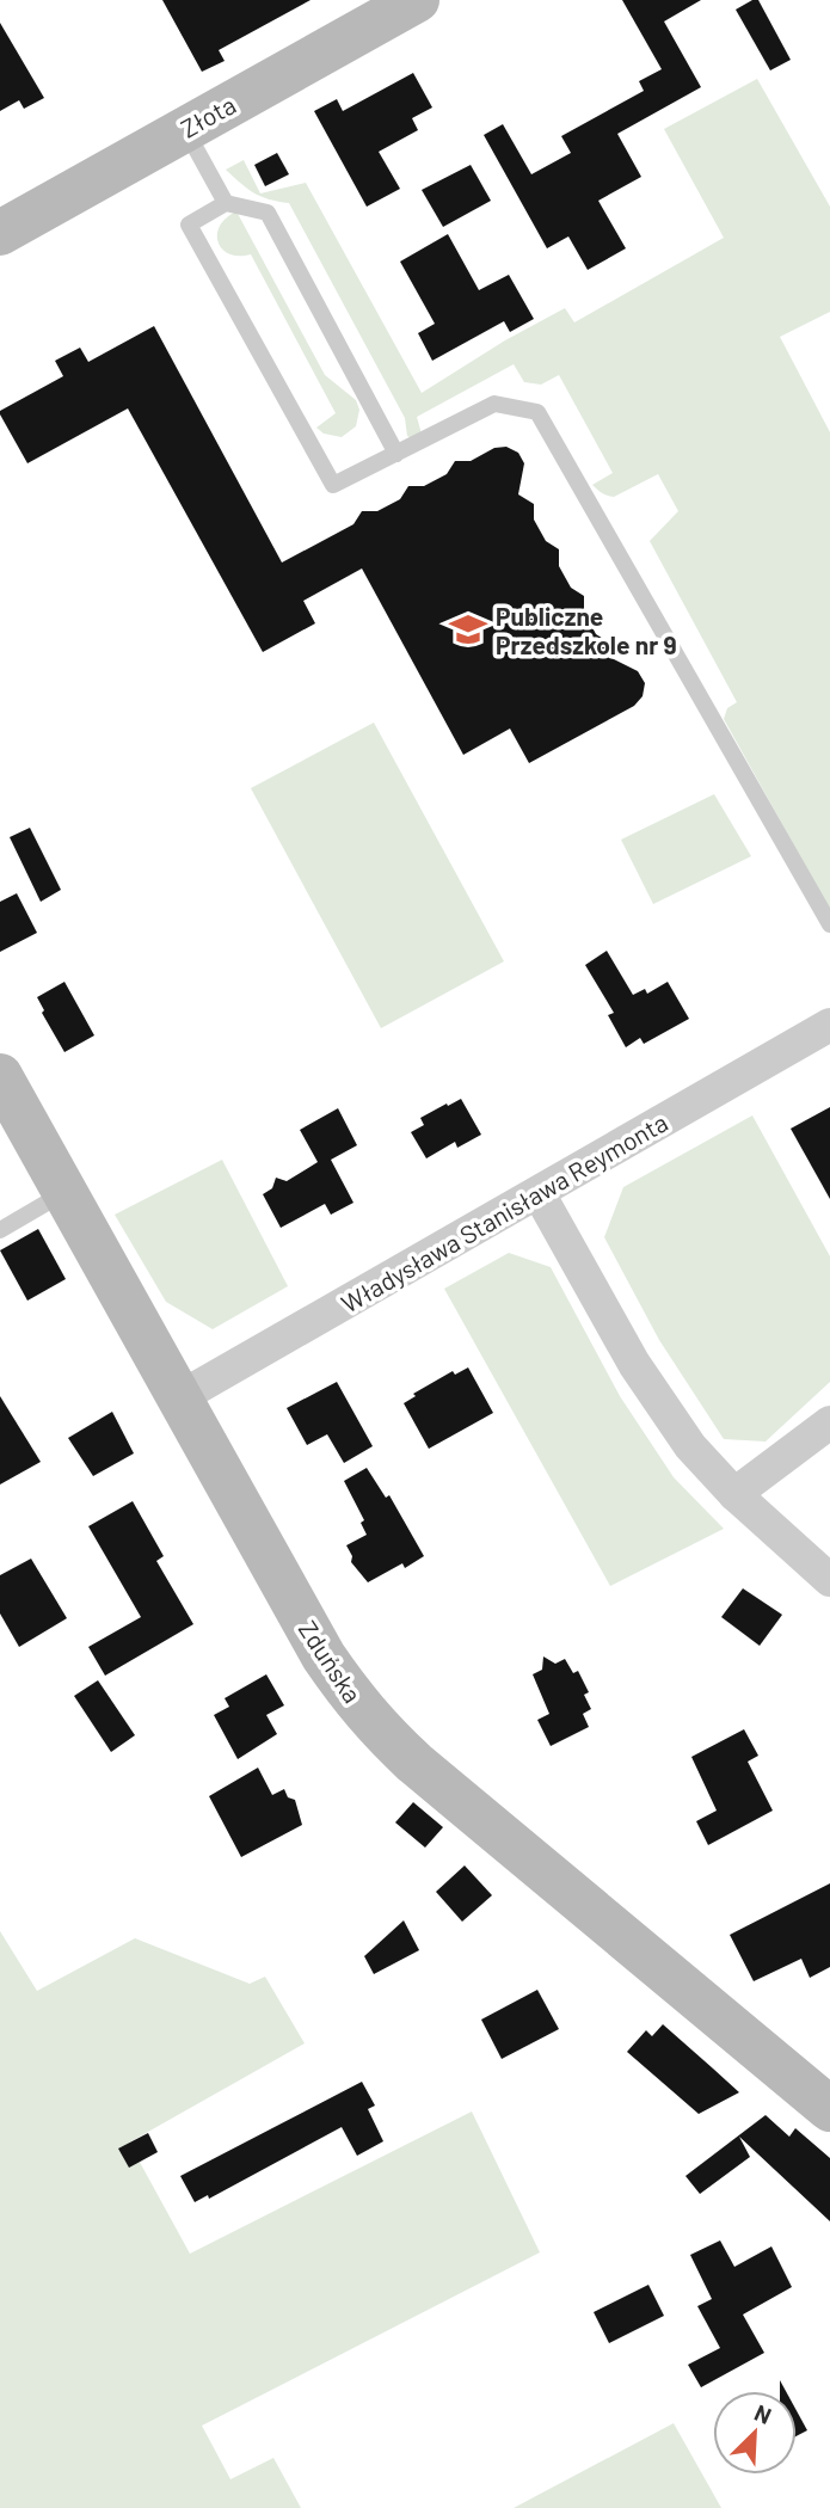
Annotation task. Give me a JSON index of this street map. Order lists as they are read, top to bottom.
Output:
{
  "streets": {
    "street": ["Złota", "Władysława Stanisława Reymonta", "Zduńska"]
  },
  "crossings": [
    ["Władysława Stanisława Reymonta", "Zduńska"]
  ],
  "places": {
    "school or university": ["Publiczne Przedszkole nr 9"]
  },
  "north": "top right"
}
